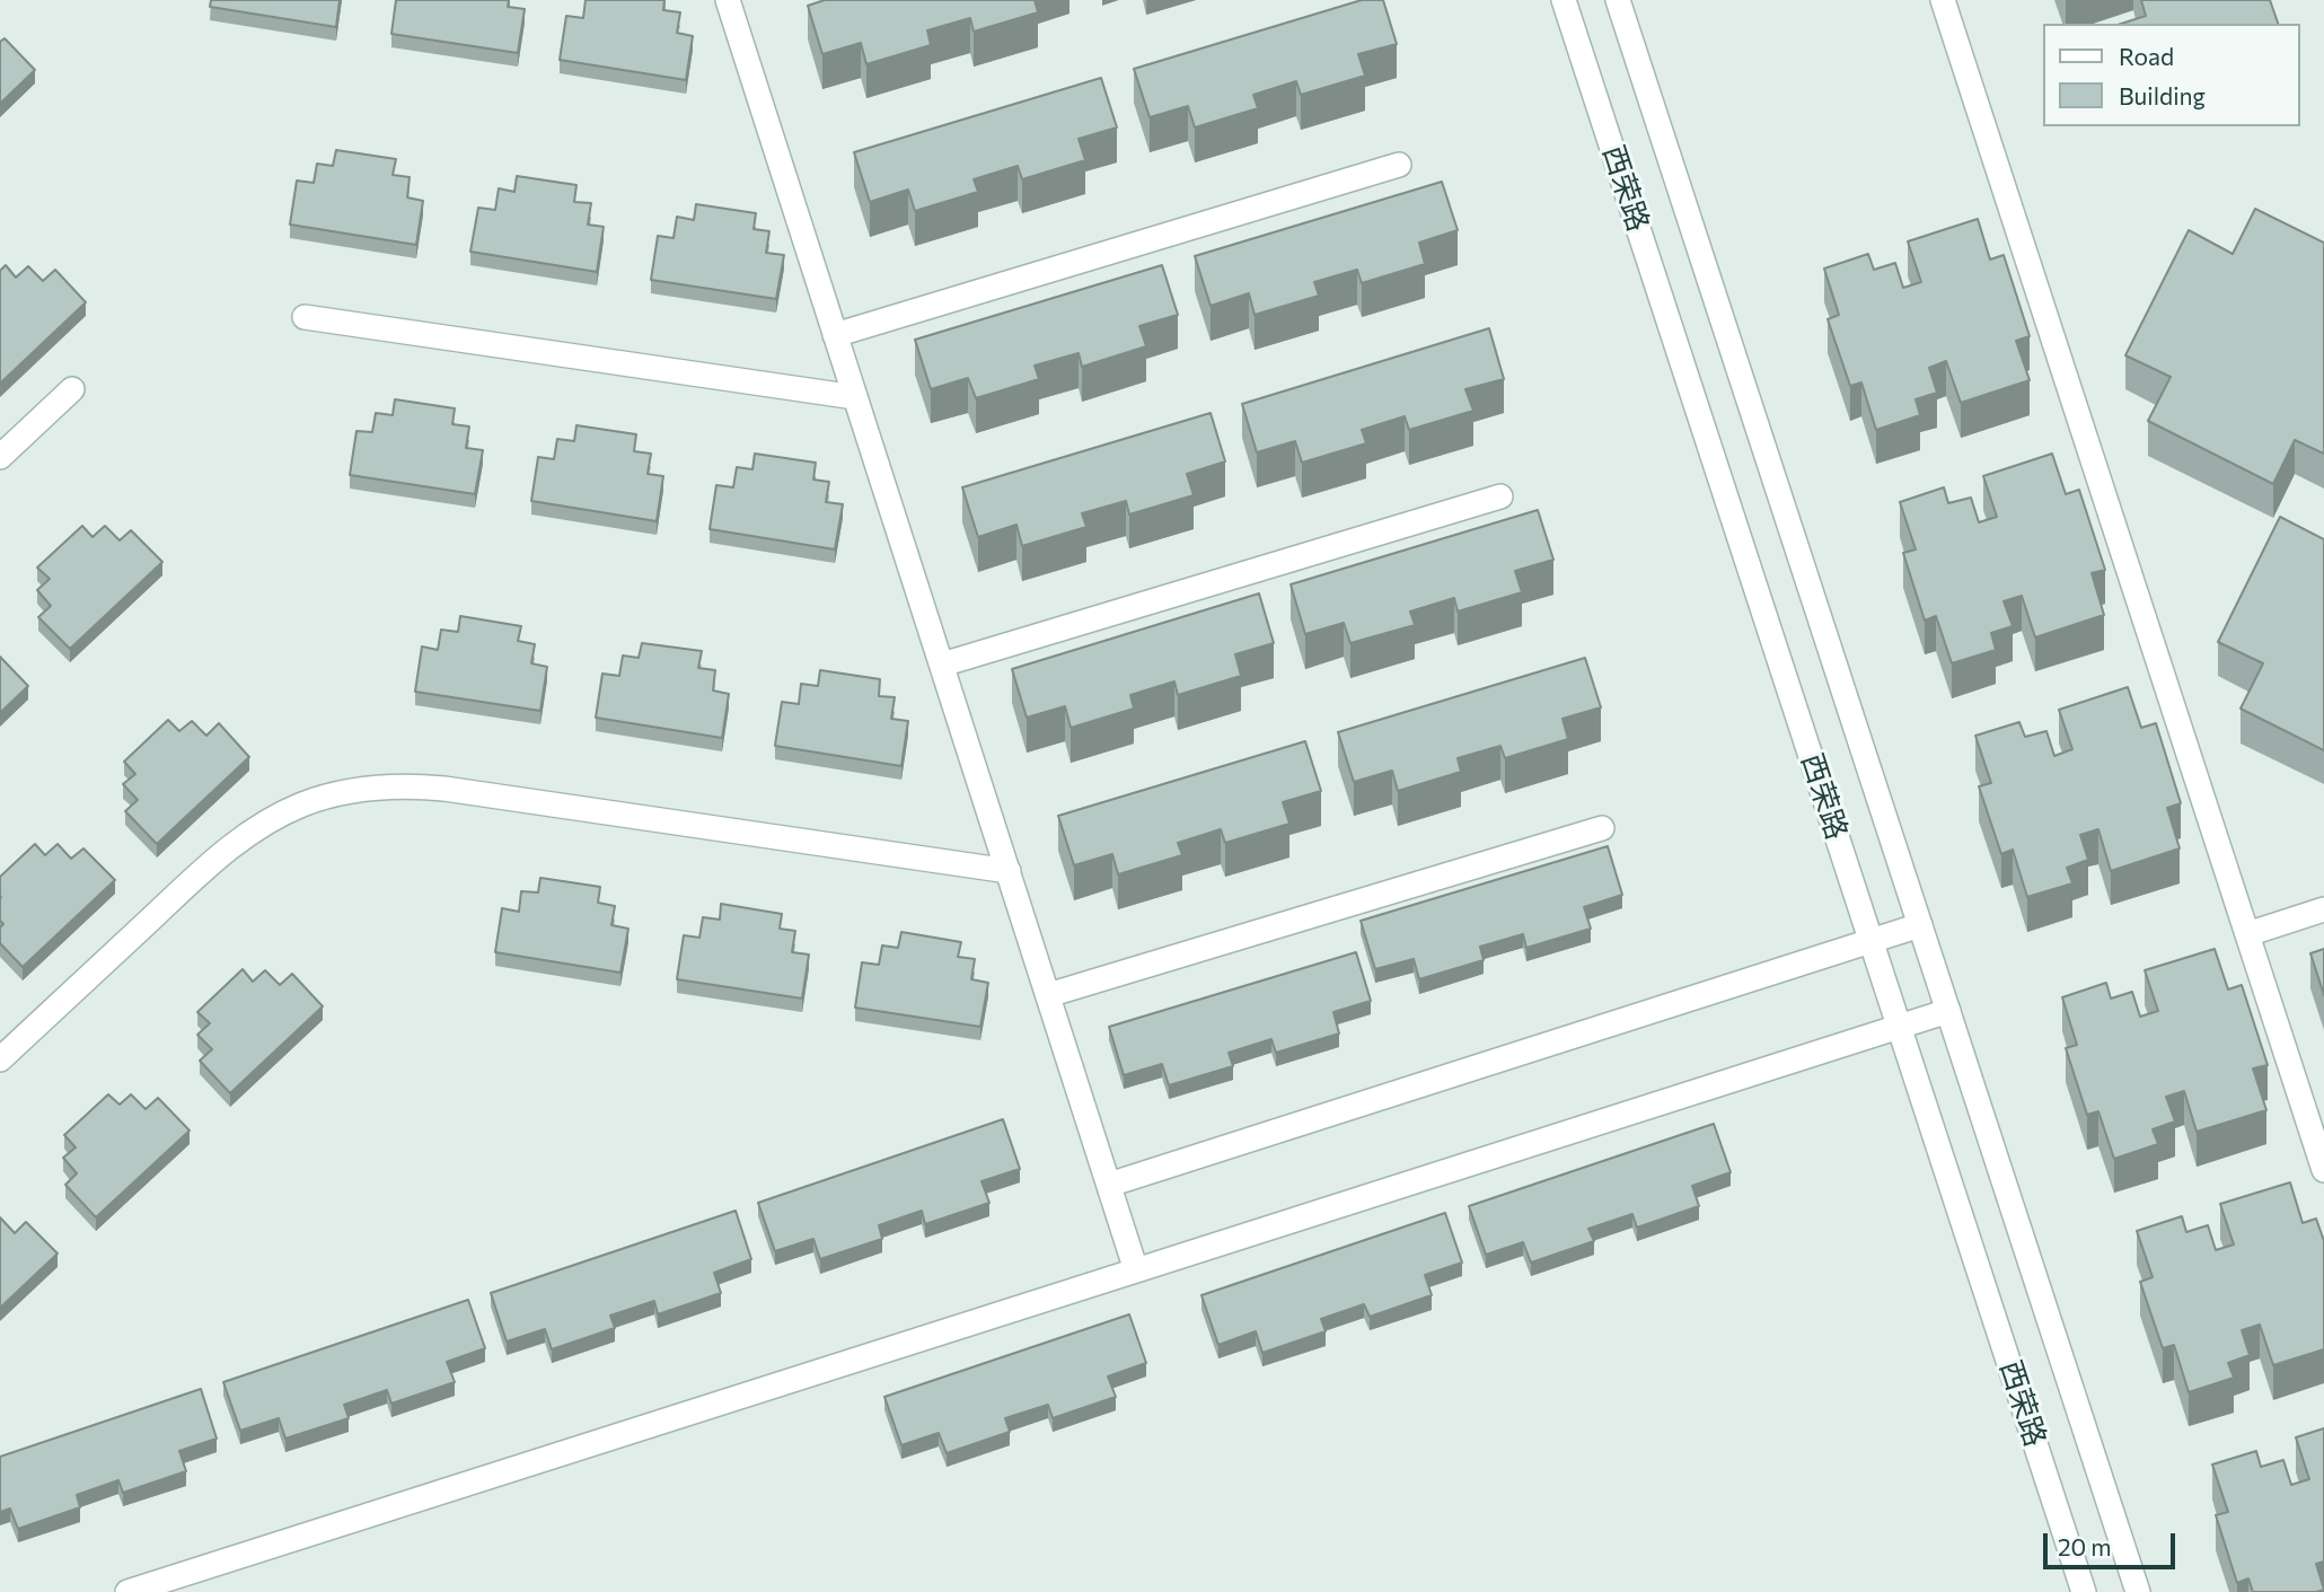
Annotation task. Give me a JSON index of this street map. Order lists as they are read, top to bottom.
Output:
{
  "streets": {
    "street": ["西荣路"]
  },
  "legend": ["Road", "Building"],
  "scale_bar": "20 m"
}
